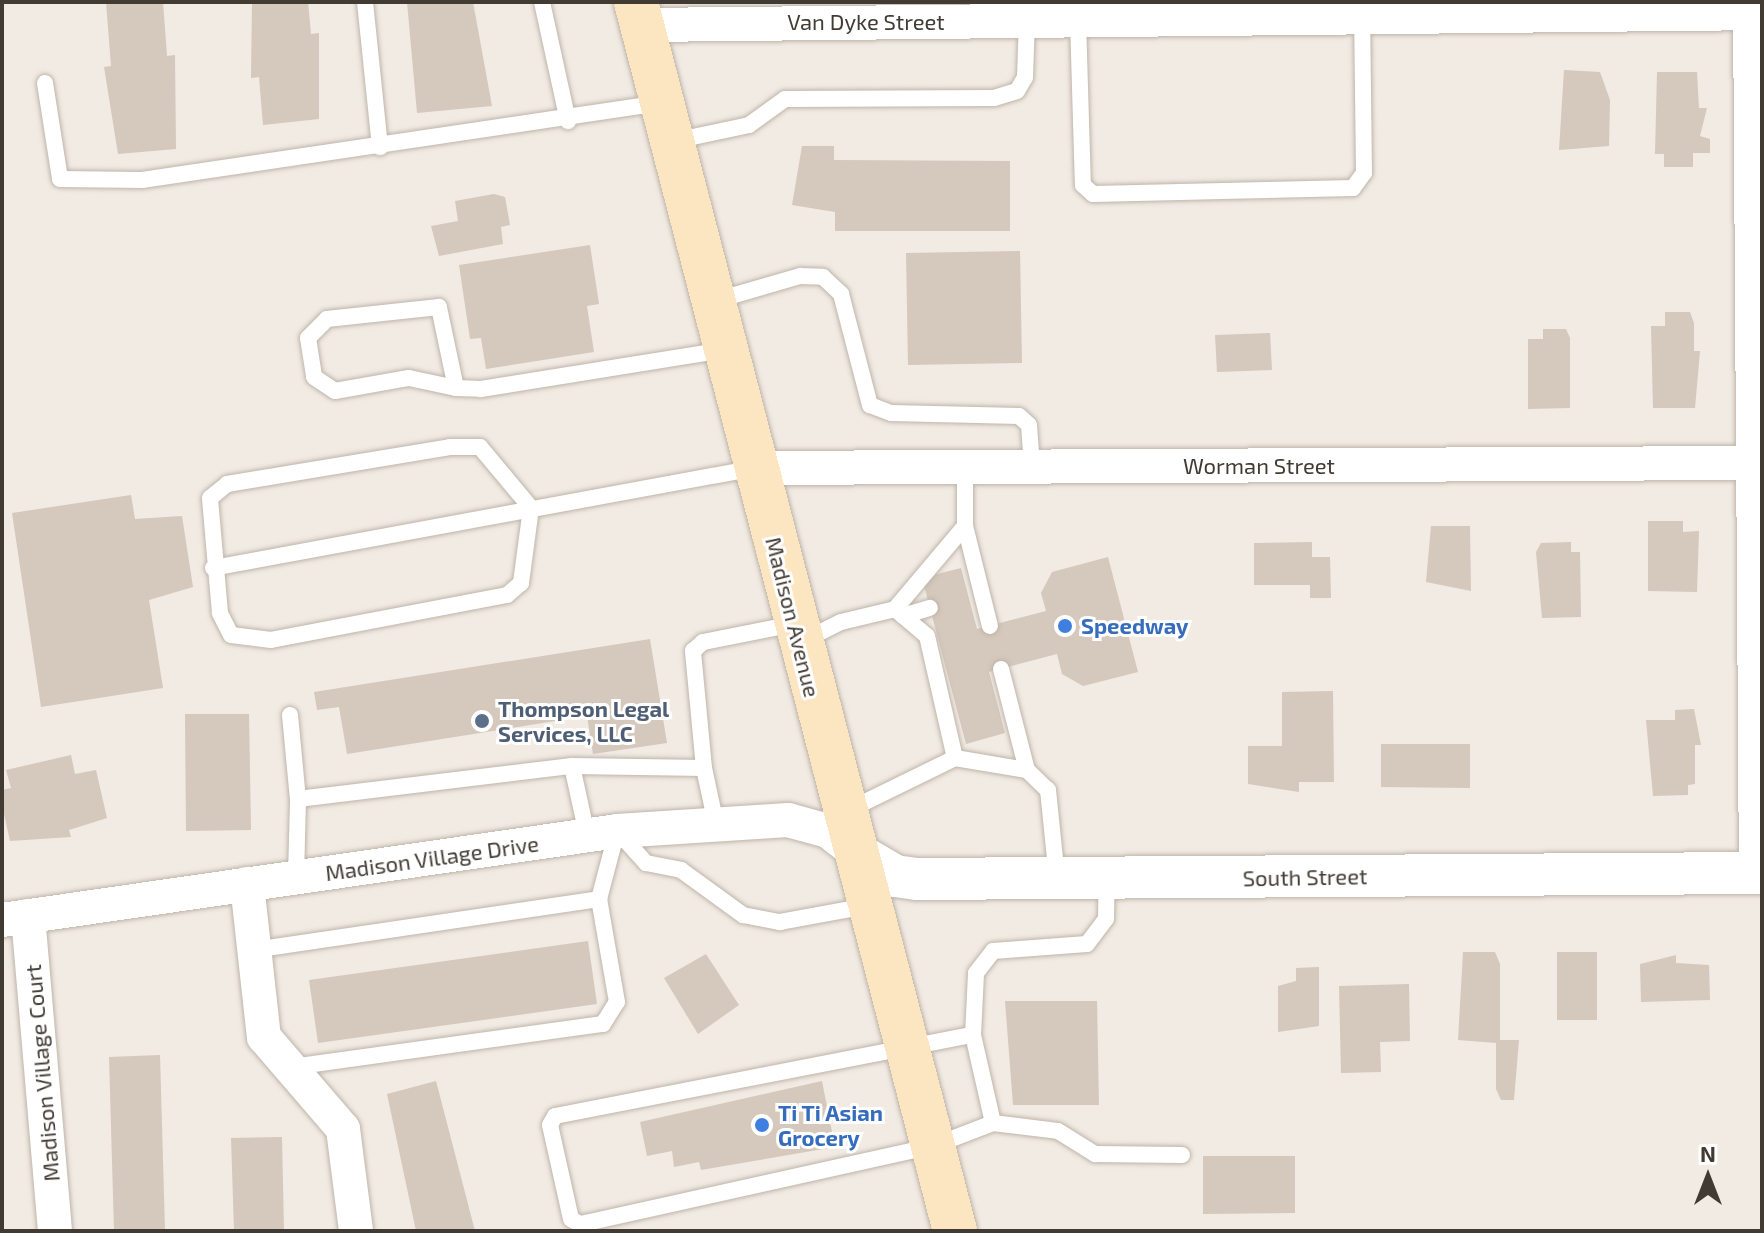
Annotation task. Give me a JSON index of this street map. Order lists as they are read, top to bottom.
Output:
{
  "streets": {
    "main road": ["Madison Avenue"],
    "street": [
      "Van Dyke Street",
      "Worman Street",
      "Madison Village Drive",
      "South Street",
      "Madison Village Court"
    ]
  },
  "crossings": [
    ["Van Dyke Street", "Madison Avenue"],
    ["Worman Street", "Madison Avenue"],
    ["Madison Avenue", "Madison Village Drive"],
    ["Madison Avenue", "South Street"],
    ["Madison Village Drive", "South Street"],
    ["Madison Village Drive", "Madison Village Court"]
  ],
  "places": ["Speedway", "Thompson Legal Services, LLC", "Ti Ti Asian Grocery"],
  "north": "top"
}
